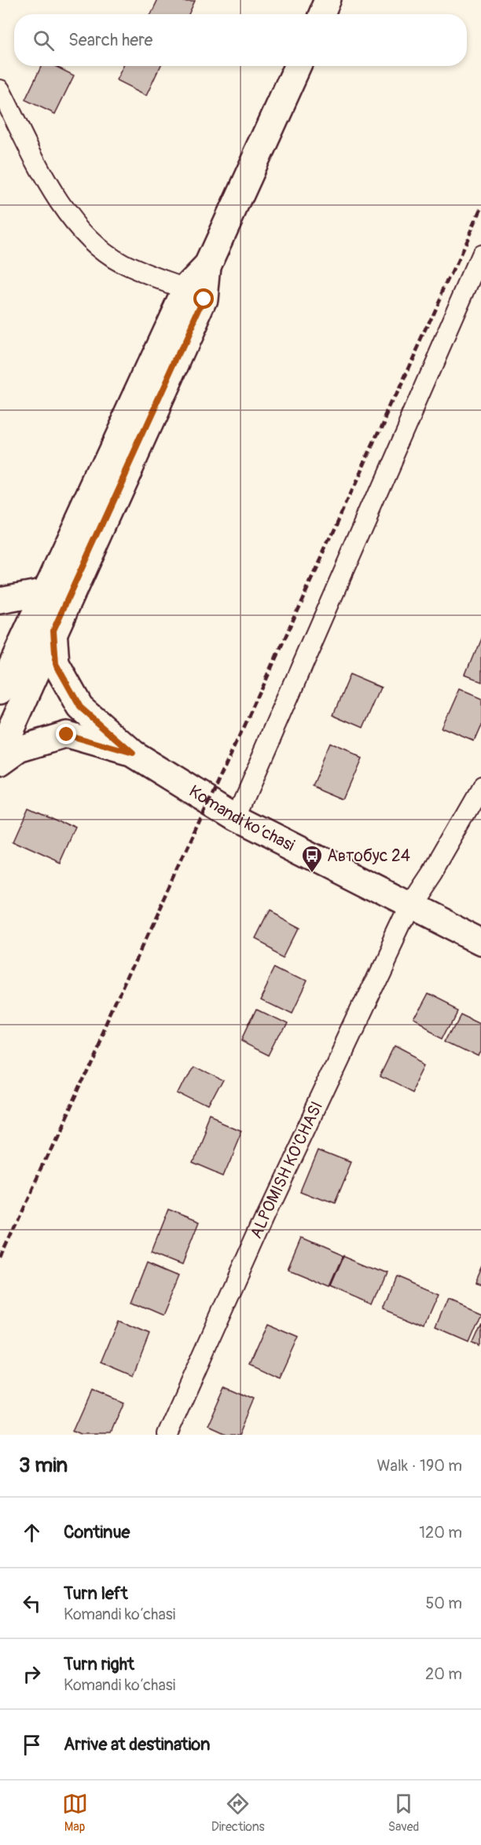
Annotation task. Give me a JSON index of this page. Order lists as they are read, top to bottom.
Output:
{
  "streets": {
    "main road": ["Komandi ko‘chasi"],
    "street": ["ALPOMISH KO'CHASI"]
  },
  "crossings": [
    ["Komandi ko‘chasi", "ALPOMISH KO'CHASI"]
  ],
  "places": {
    "bus stop": ["Автобус 24"]
  },
  "page": {
    "search": "Search here",
    "heading": ["3 min", "Walk · 190 m"],
    "list": [
      ["Continue", "120 m"],
      ["Turn left", "Komandi ko‘chasi", "50 m"],
      ["Turn right", "Komandi ko‘chasi", "20 m"],
      "Arrive at destination"
    ],
    "nav": ["Map", "Directions", "Saved"]
  }
}
